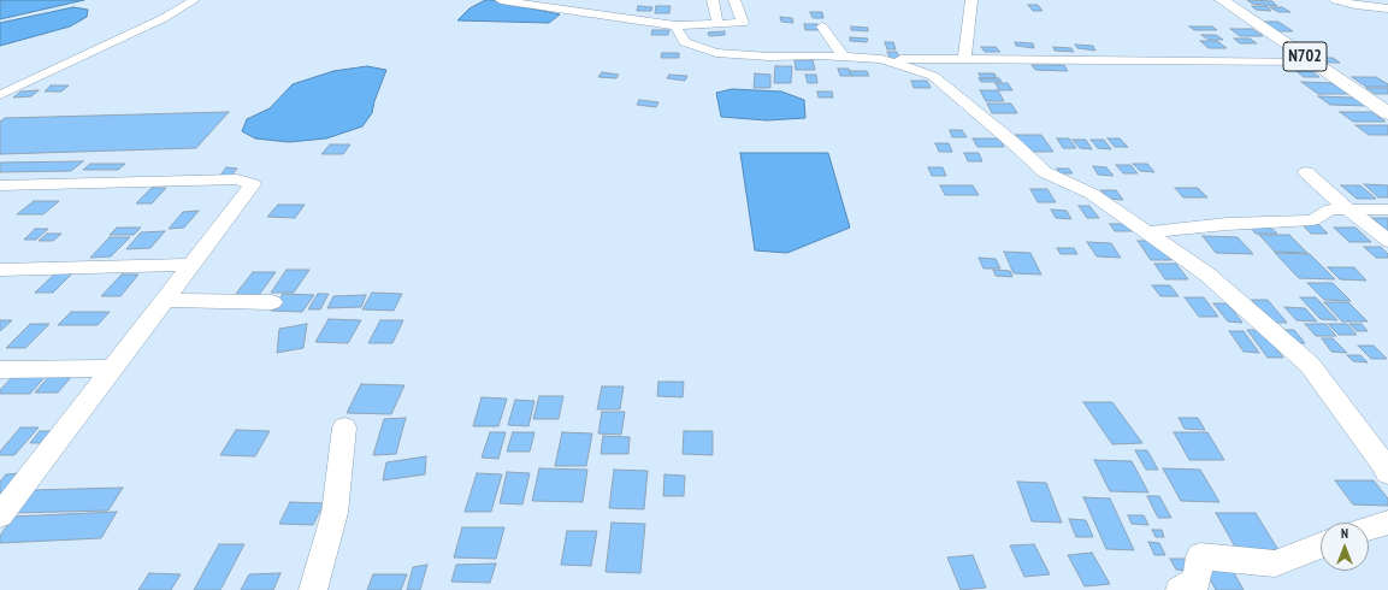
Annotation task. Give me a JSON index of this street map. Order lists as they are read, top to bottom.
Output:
{
  "streets": {
    "highway": ["N702"]
  },
  "north": "top"
}
